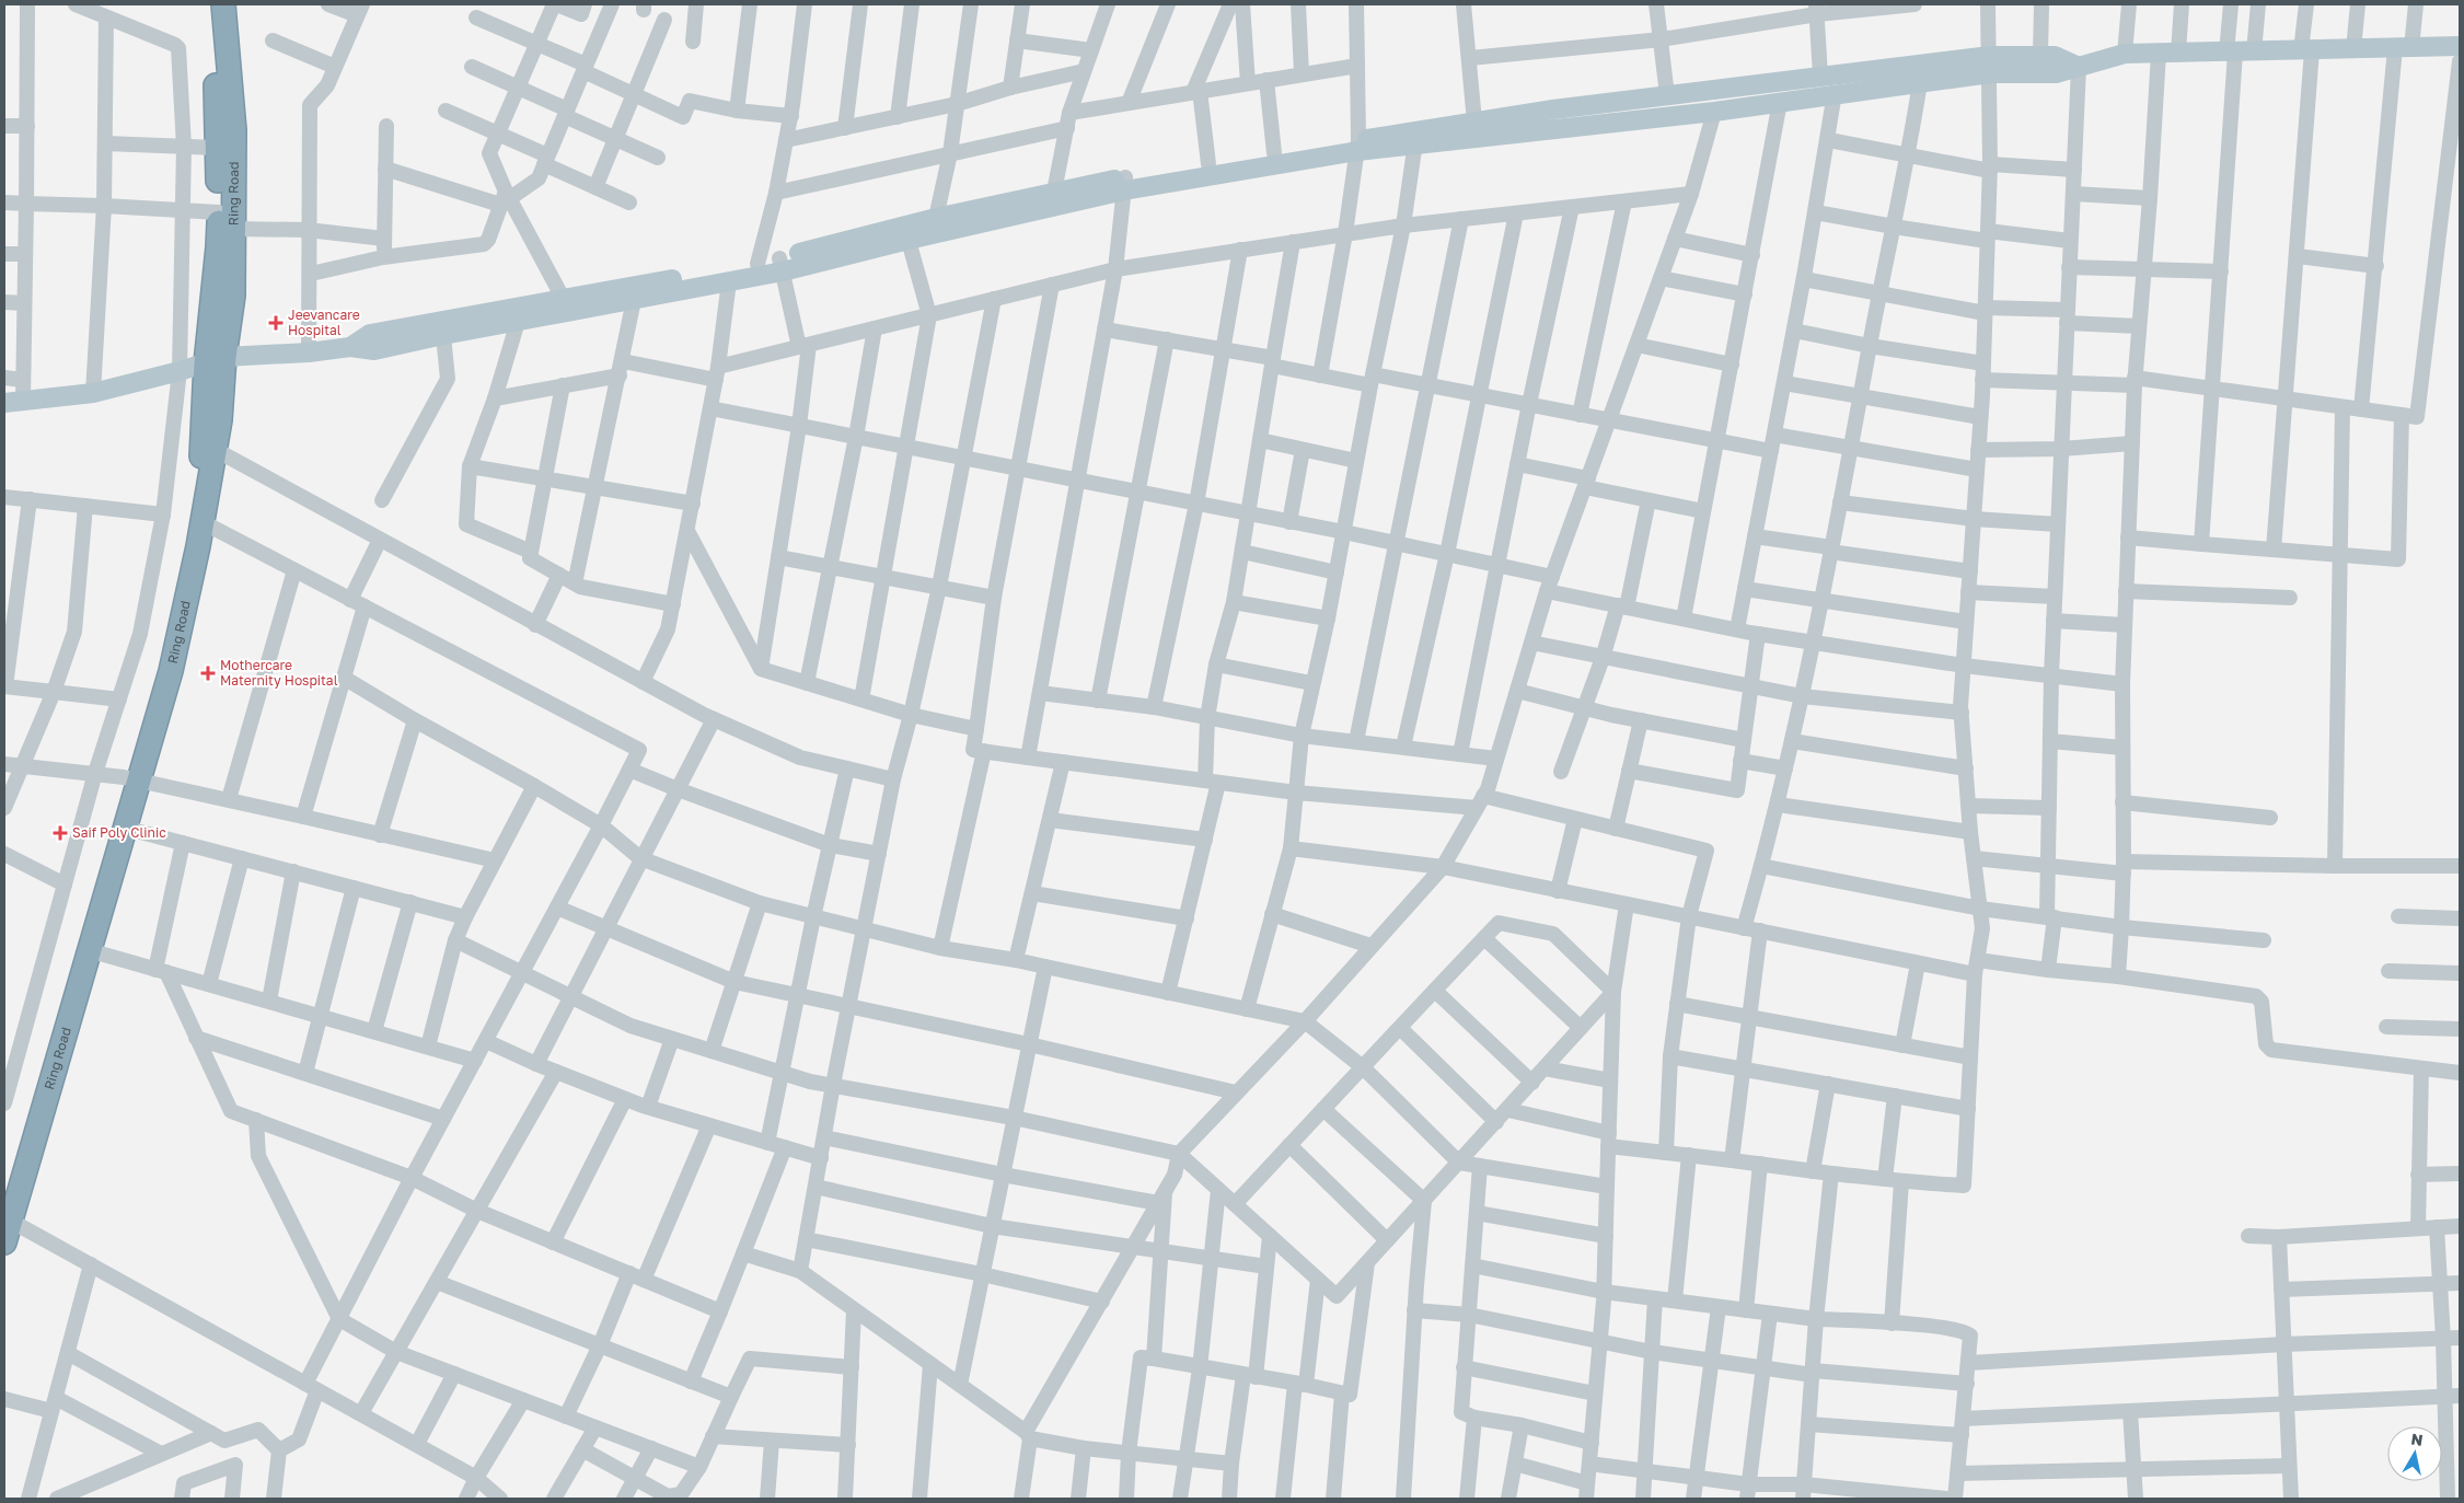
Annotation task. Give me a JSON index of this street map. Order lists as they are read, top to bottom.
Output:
{
  "streets": {
    "highway": ["Ring Road"]
  },
  "places": {
    "health": ["Jeevancare Hospital", "Mothercare Maternity Hospital", "Saif Poly Clinic"]
  },
  "north": "top"
}
